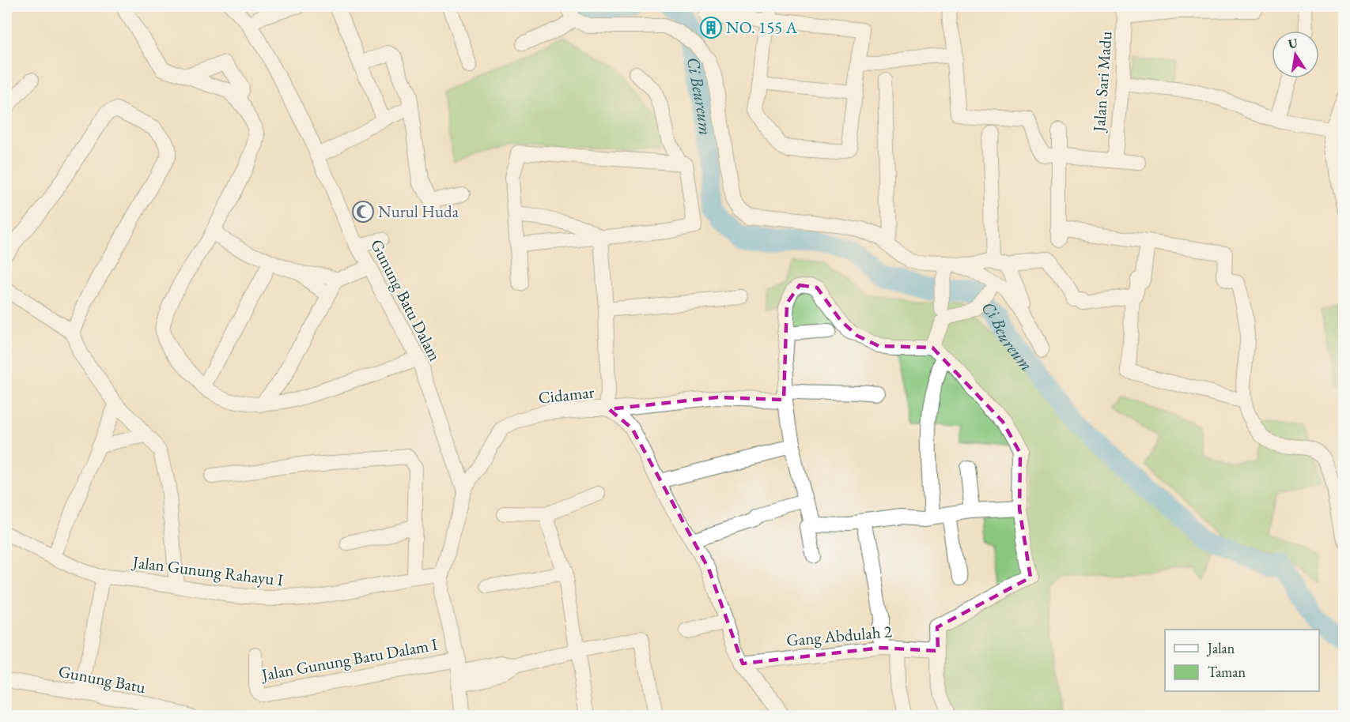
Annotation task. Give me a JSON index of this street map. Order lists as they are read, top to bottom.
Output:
{
  "streets": {
    "street": [
      "Jalan Sari Madu",
      "Gunung Batu Dalam",
      "Cidamar",
      "Jalan Gunung Rahayu I",
      "Gang Abdulah 2",
      "Jalan Gunung Batu Dalam I",
      "Gunung Batu"
    ]
  },
  "crossings": [
    ["Gunung Batu Dalam", "Cidamar"],
    ["Cidamar", "Gang Abdulah 2"]
  ],
  "water": ["Ci Beureum"],
  "places": {
    "building": ["NO. 155 A"],
    "mosque": ["Nurul Huda"]
  },
  "legend": ["Jalan", "Taman"],
  "north": "top"
}
